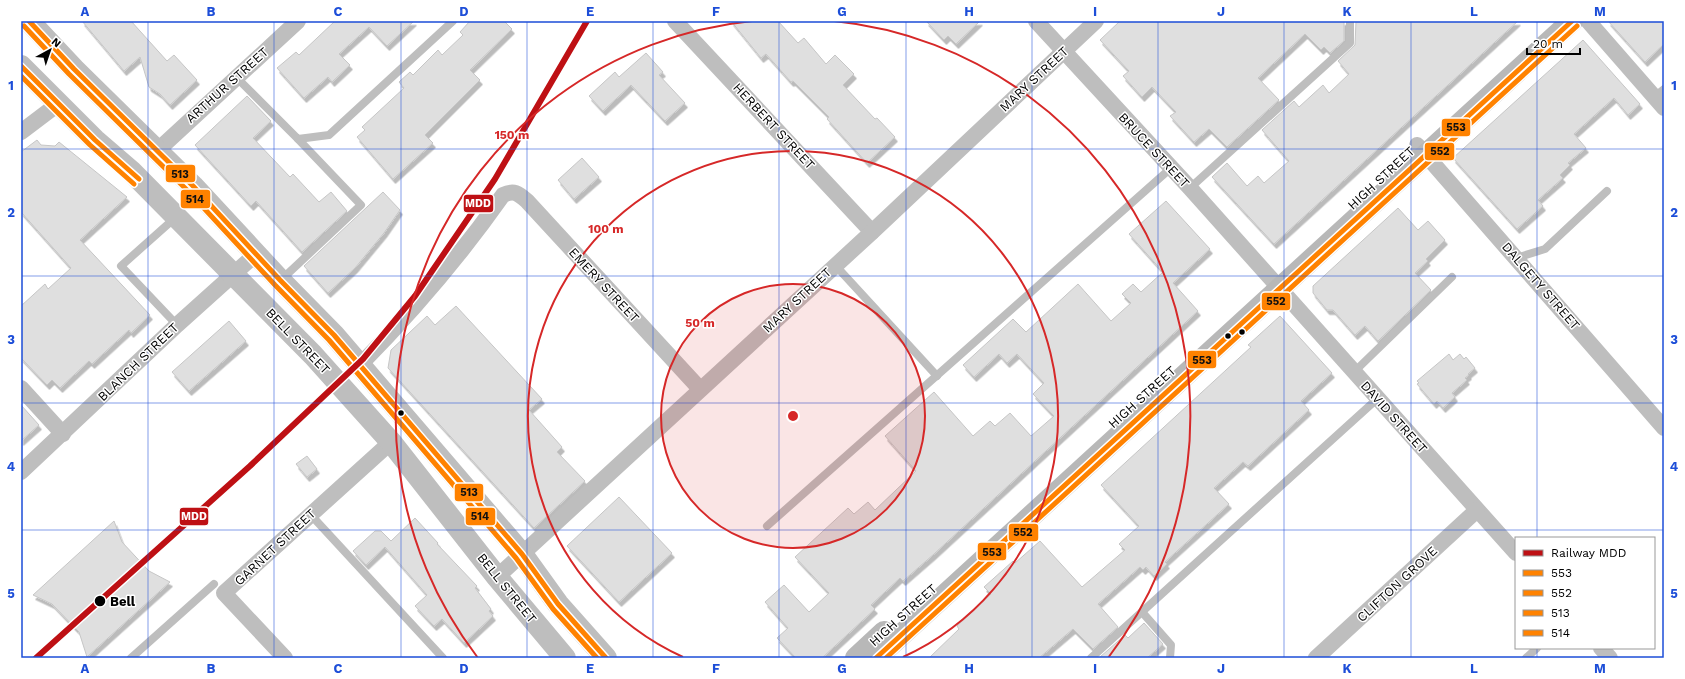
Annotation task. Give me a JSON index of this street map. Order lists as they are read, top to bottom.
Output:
{
  "streets": {
    "highway": ["BELL STREET"],
    "main road": ["HIGH STREET"],
    "street": [
      "MARY STREET",
      "ARTHUR STREET",
      "HERBERT STREET",
      "BRUCE STREET",
      "EMERY STREET",
      "DALGETY STREET",
      "BLANCH STREET",
      "DAVID STREET",
      "GARNET STREET",
      "CLIFTON GROVE"
    ]
  },
  "crossings": [
    ["MARY STREET", "HERBERT STREET"],
    ["MARY STREET", "BRUCE STREET"],
    ["MARY STREET", "EMERY STREET"],
    ["MARY STREET", "BELL STREET"],
    ["BRUCE STREET", "HIGH STREET"],
    ["BRUCE STREET", "DAVID STREET"],
    ["HIGH STREET", "DALGETY STREET"],
    ["HIGH STREET", "DAVID STREET"],
    ["BELL STREET", "BLANCH STREET"],
    ["BELL STREET", "GARNET STREET"],
    ["DAVID STREET", "CLIFTON GROVE"]
  ],
  "places": ["Bell"],
  "lines": [
    "rail line MDD",
    "transit line 553",
    "transit line 513",
    "transit line 552",
    "transit line 514"
  ],
  "legend": [
    "Railway MDD",
    "553",
    "552",
    "513",
    "514"
  ],
  "scale_bar": "20 m",
  "north": "top right",
  "grid": {
    "columns": [
      "A",
      "B",
      "C",
      "D",
      "E",
      "F",
      "G",
      "H",
      "I",
      "J",
      "K",
      "L",
      "M"
    ],
    "rows": [
      "1",
      "2",
      "3",
      "4",
      "5"
    ]
  },
  "rings": ["150 m", "100 m", "50 m"]
}
